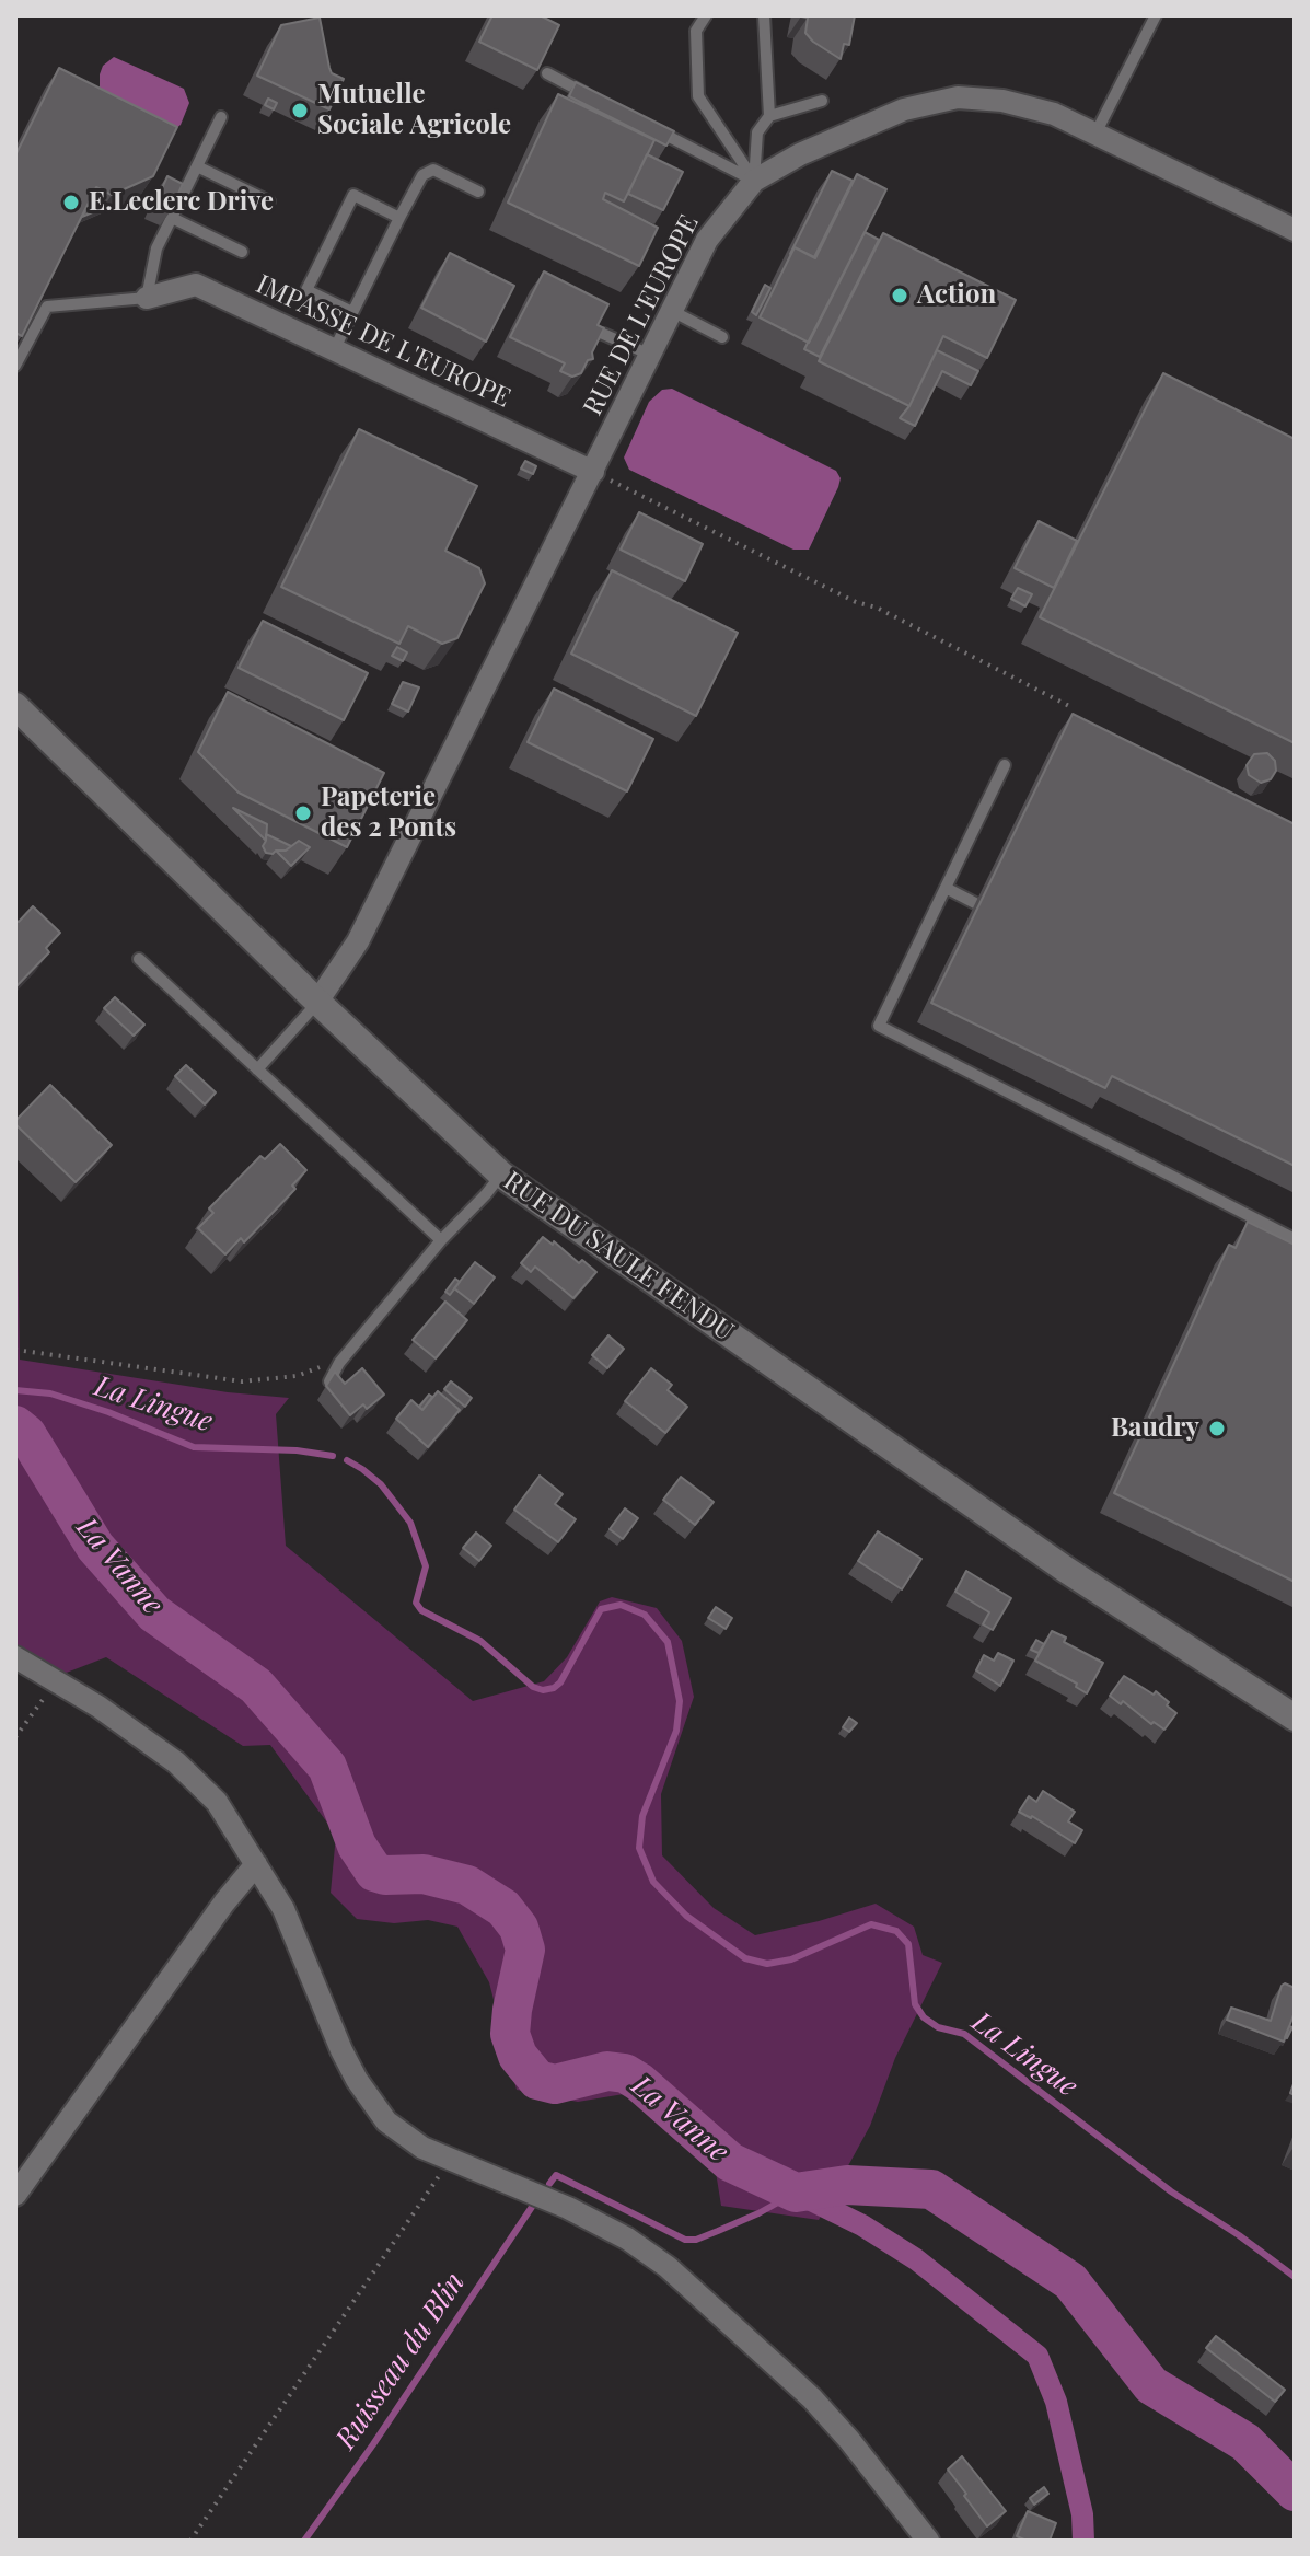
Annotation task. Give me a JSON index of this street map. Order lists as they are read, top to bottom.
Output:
{
  "streets": {
    "street": ["RUE DE L'EUROPE", "IMPASSE DE L'EUROPE", "RUE DU SAULE FENDU"]
  },
  "crossings": [
    ["RUE DE L'EUROPE", "IMPASSE DE L'EUROPE"],
    ["RUE DE L'EUROPE", "RUE DU SAULE FENDU"]
  ],
  "water": ["La Lingue", "La Vanne", "Ruisseau du Blin"],
  "places": [
    "Mutuelle Sociale Agricole",
    "E.Leclerc Drive",
    "Action",
    "Papeterie des 2 Ponts",
    "Baudry"
  ]
}
